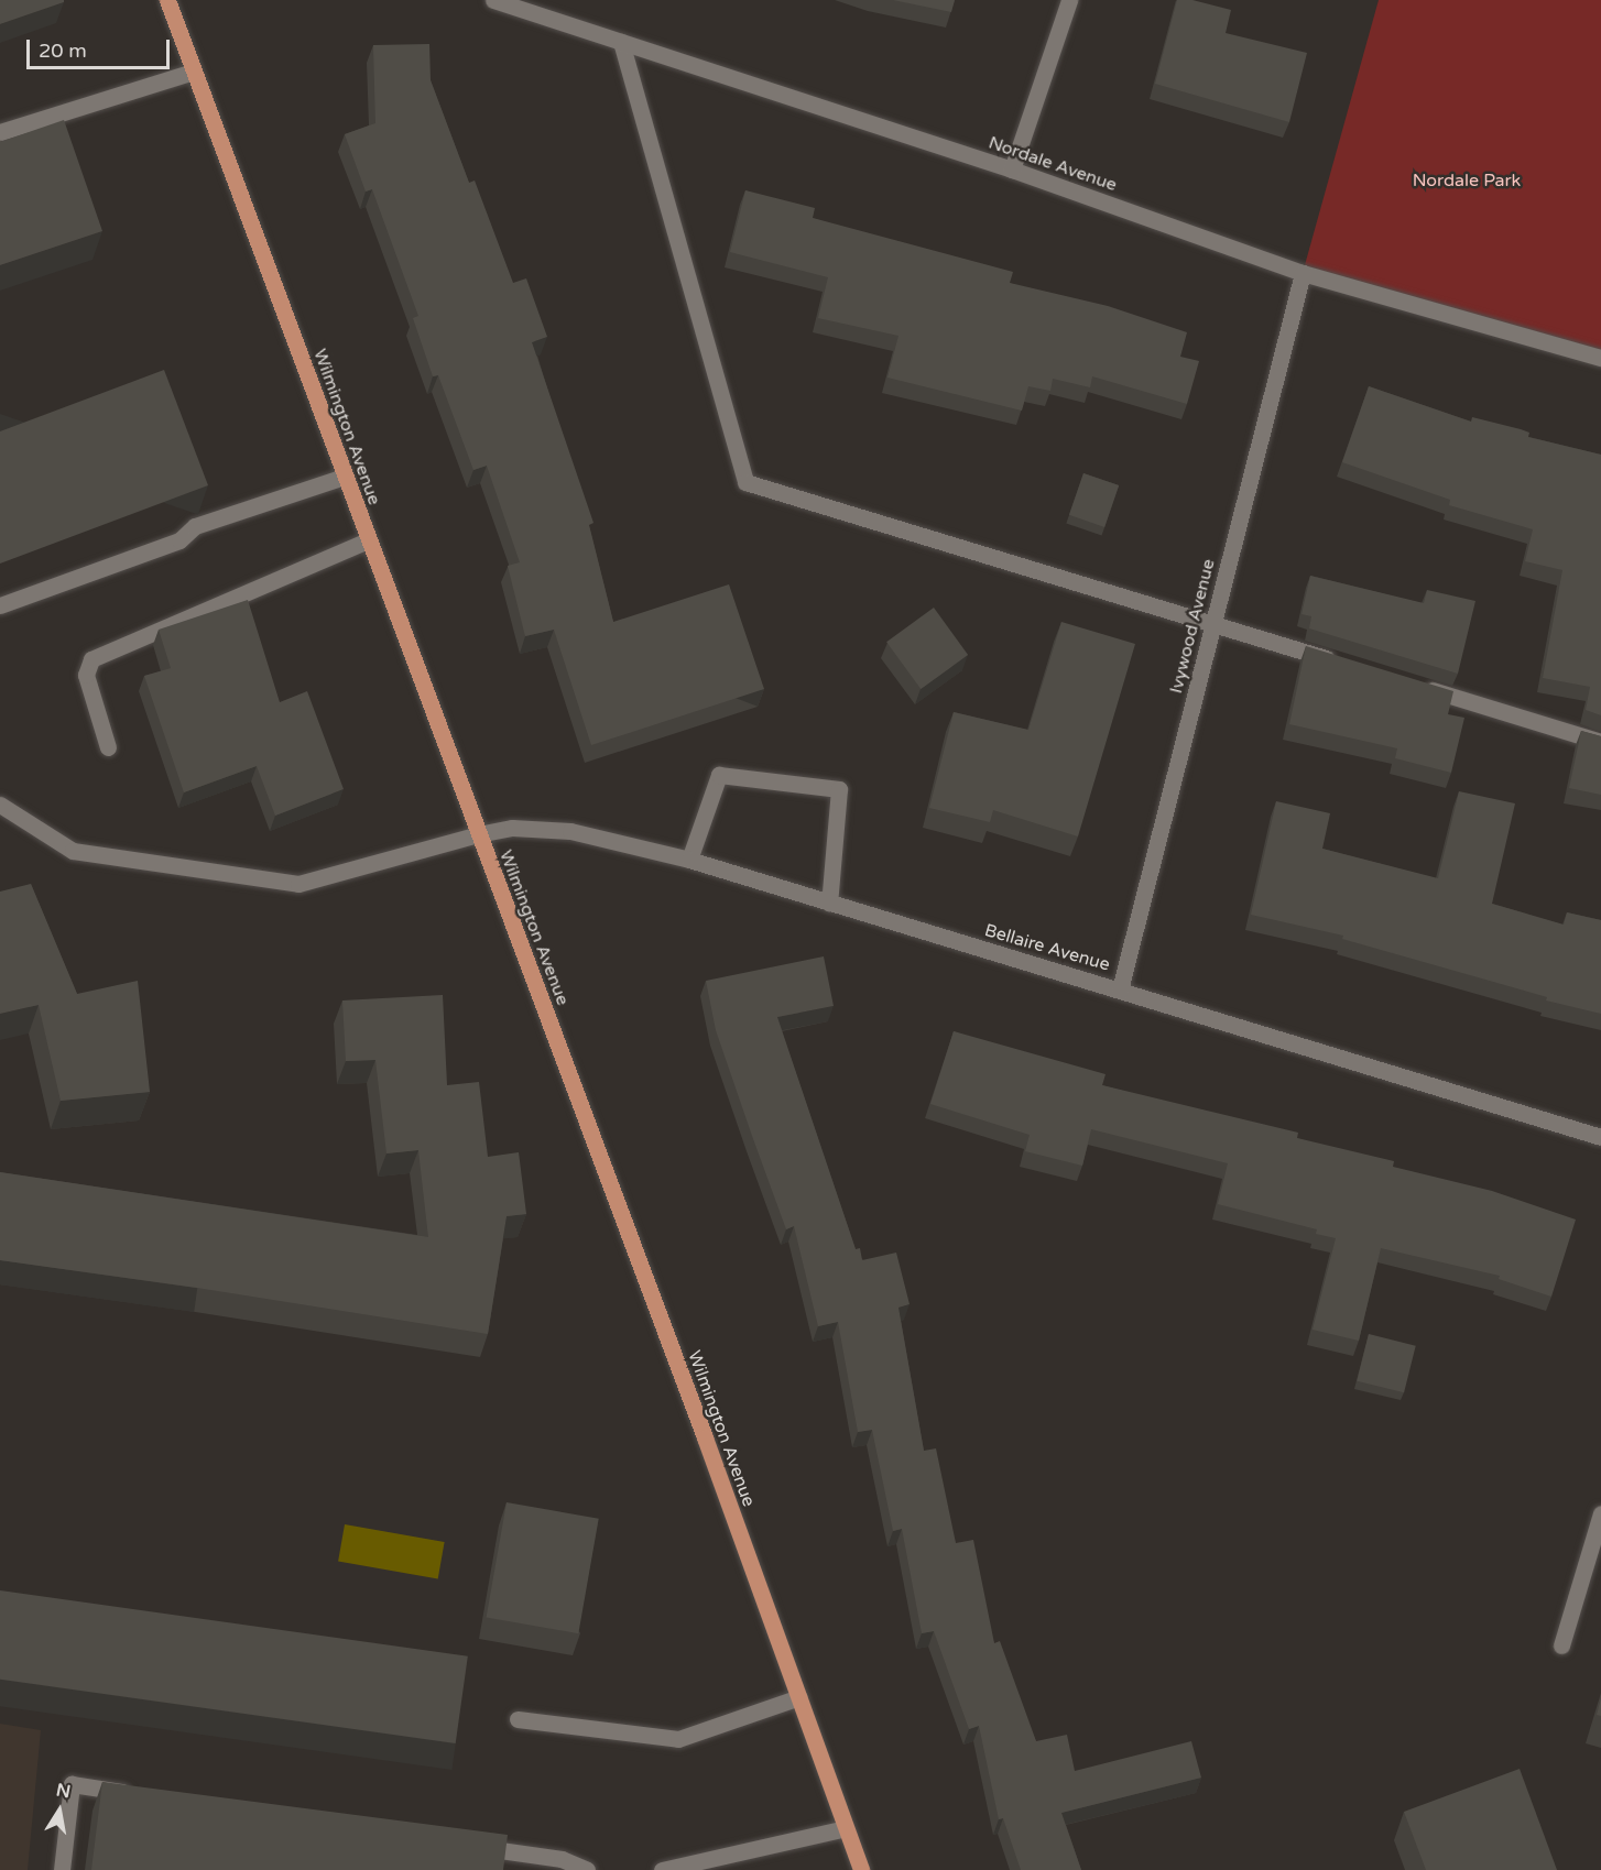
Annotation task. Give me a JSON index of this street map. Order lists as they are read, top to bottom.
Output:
{
  "streets": {
    "main road": ["Wilmington Avenue"],
    "street": ["Nordale Avenue", "Ivywood Avenue", "Bellaire Avenue"]
  },
  "crossings": [
    ["Nordale Avenue", "Ivywood Avenue"],
    ["Wilmington Avenue", "Bellaire Avenue"],
    ["Ivywood Avenue", "Bellaire Avenue"]
  ],
  "parks": ["Nordale Park"],
  "scale_bar": "20 m",
  "north": "top"
}
